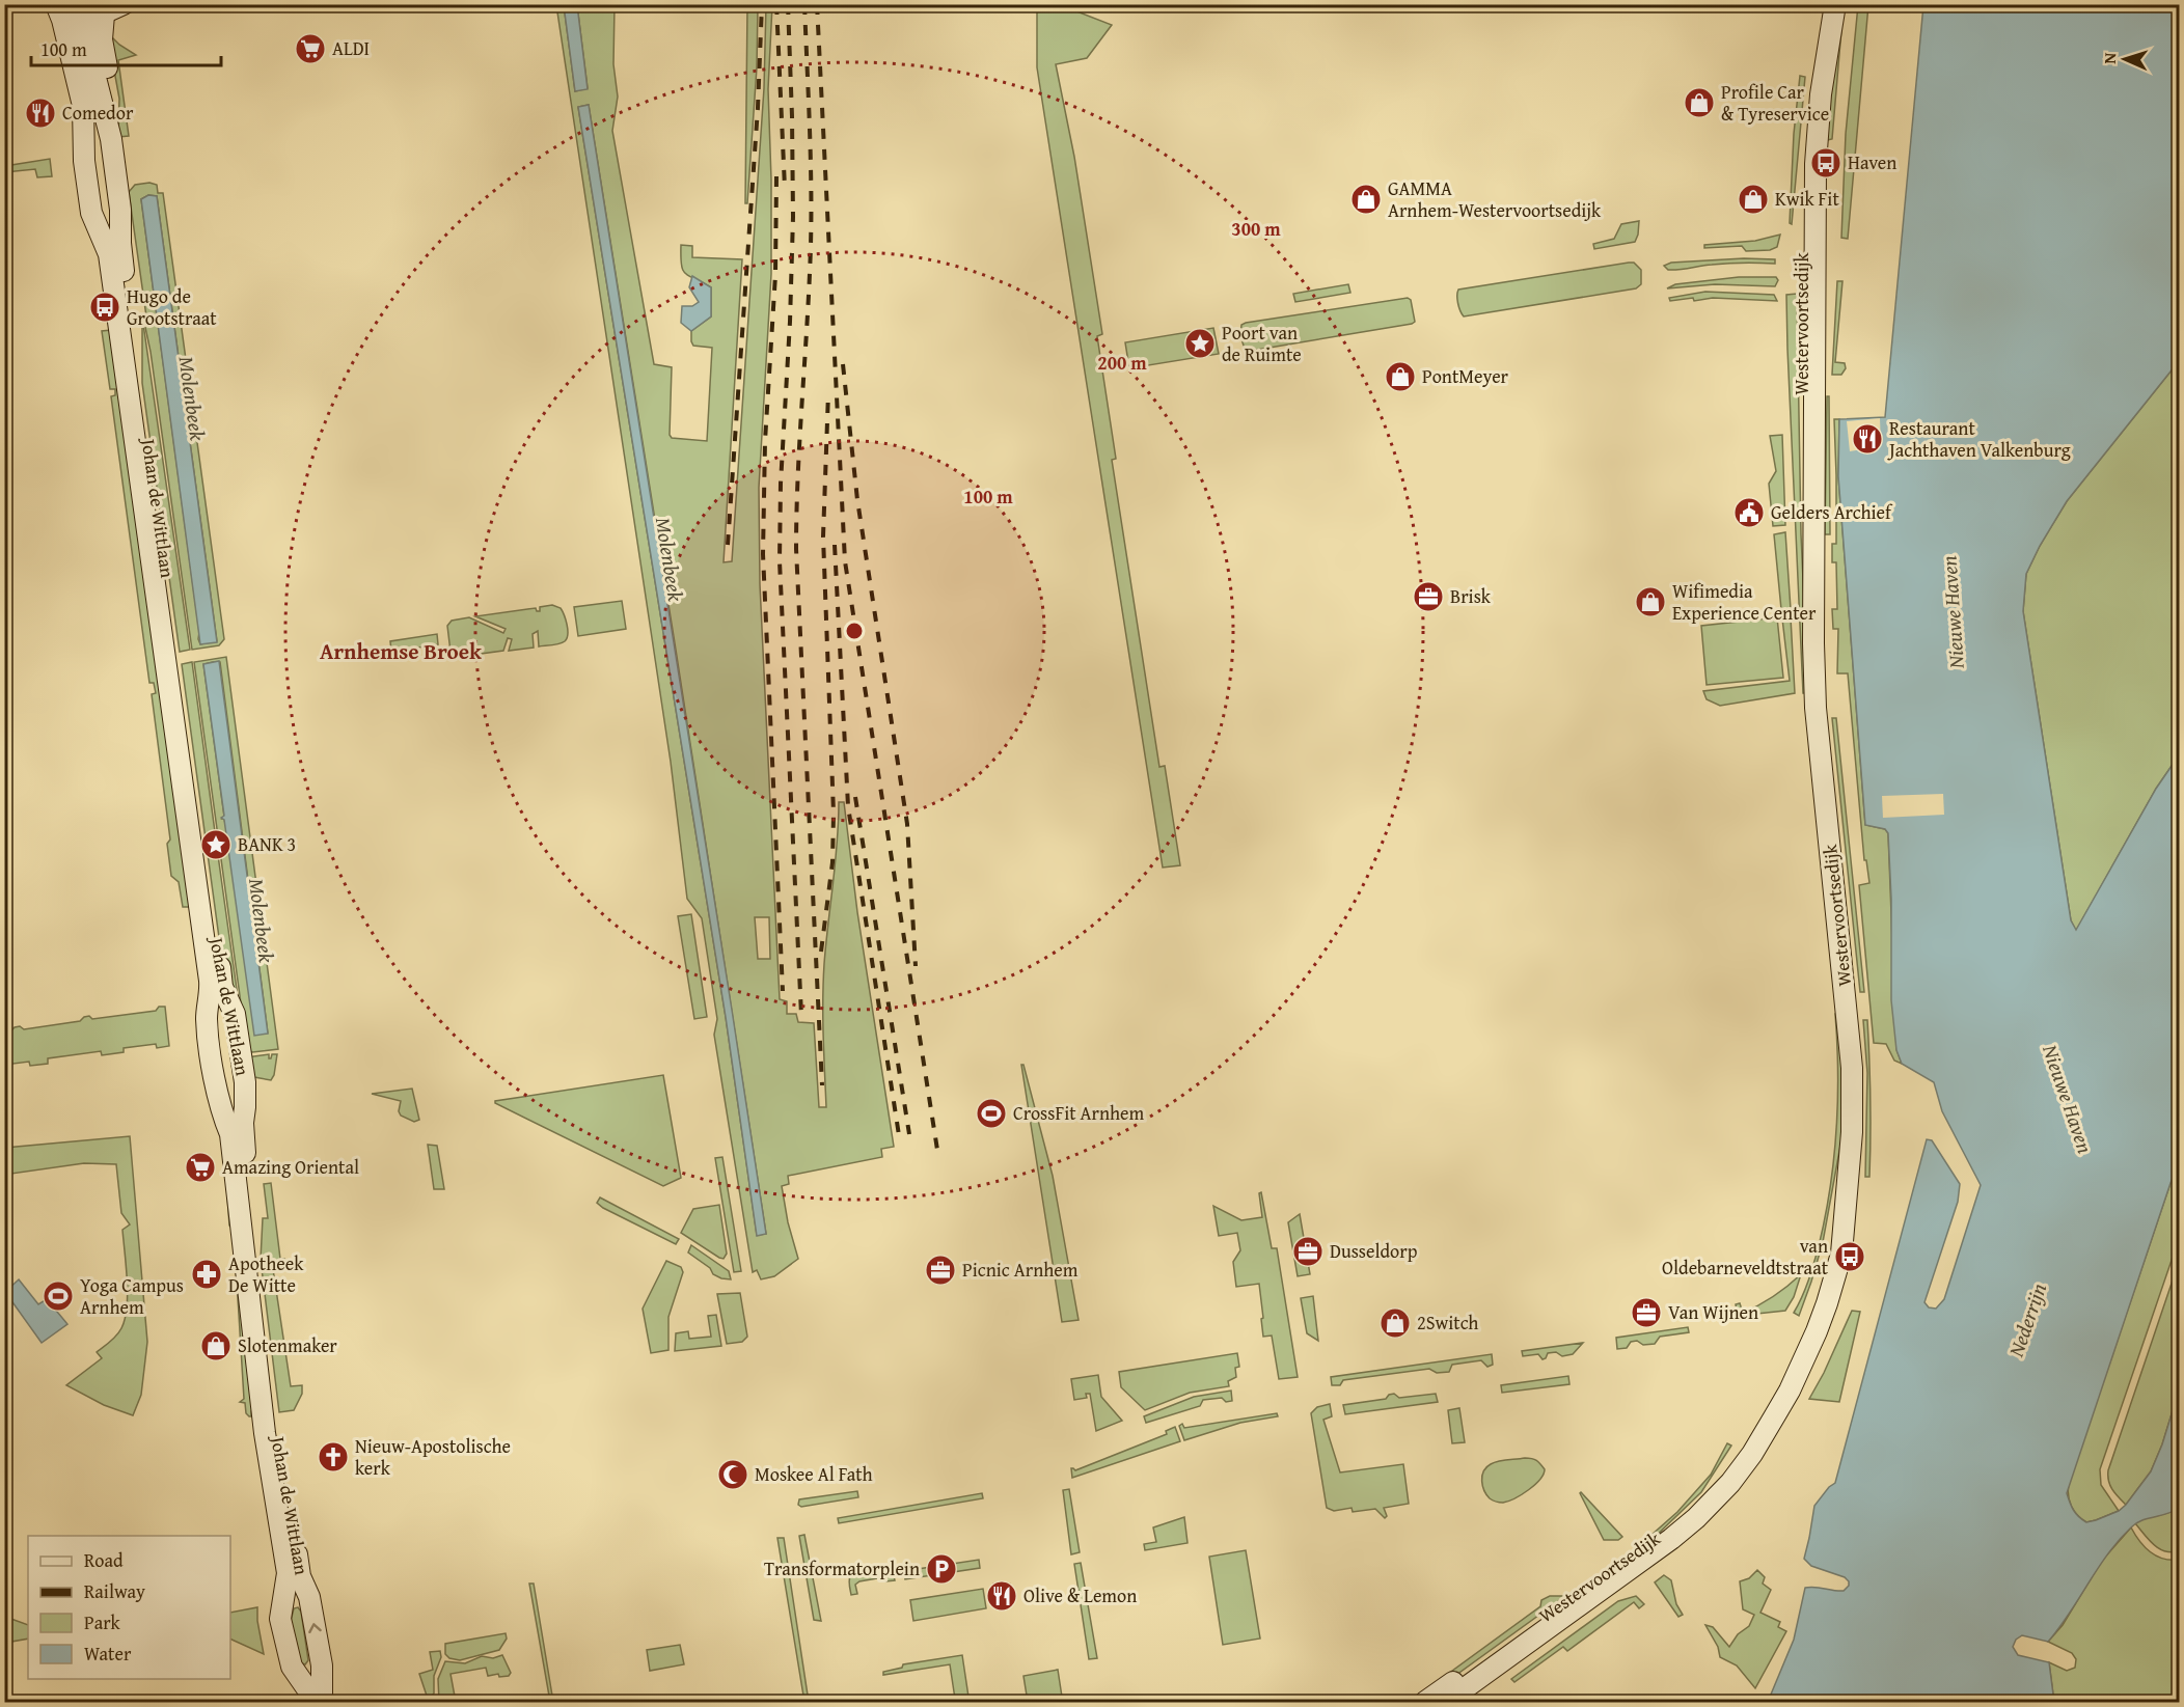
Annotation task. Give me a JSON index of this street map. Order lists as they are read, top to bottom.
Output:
{
  "streets": {
    "main road": ["Westervoortsedijk", "Johan de Wittlaan"]
  },
  "districts": ["Arnhemse Broek"],
  "water": ["Molenbeek", "Nieuwe Haven", "Nederrijn"],
  "places": {
    "supermarket": ["ALDI", "Amazing Oriental"],
    "shop": [
      "Profile Car & Tyreservice",
      "GAMMA Arnhem-Westervoortsedijk",
      "Kwik Fit",
      "PontMeyer",
      "Wifimedia Experience Center",
      "2Switch",
      "Slotenmaker"
    ],
    "restaurant": ["Comedor", "Restaurant Jachthaven Valkenburg", "Olive & Lemon"],
    "bus stop": ["Haven", "Hugo de Grootstraat", "van Oldebarneveldtstraat"],
    "place": ["Poort van de Ruimte", "BANK 3"],
    "public building": ["Gelders Archief"],
    "office": [
      "Brisk",
      "Dusseldorp",
      "Picnic Arnhem",
      "Van Wijnen"
    ],
    "sports": ["CrossFit Arnhem", "Yoga Campus Arnhem"],
    "pharmacy": ["Apotheek De Witte"],
    "church": ["Nieuw-Apostolische kerk"],
    "mosque": ["Moskee Al Fath"],
    "parking": ["Transformatorplein"]
  },
  "legend": [
    "Road",
    "Railway",
    "Park",
    "Water"
  ],
  "scale_bar": "100 m",
  "north": "left",
  "rings": ["300 m", "200 m", "100 m"]
}
